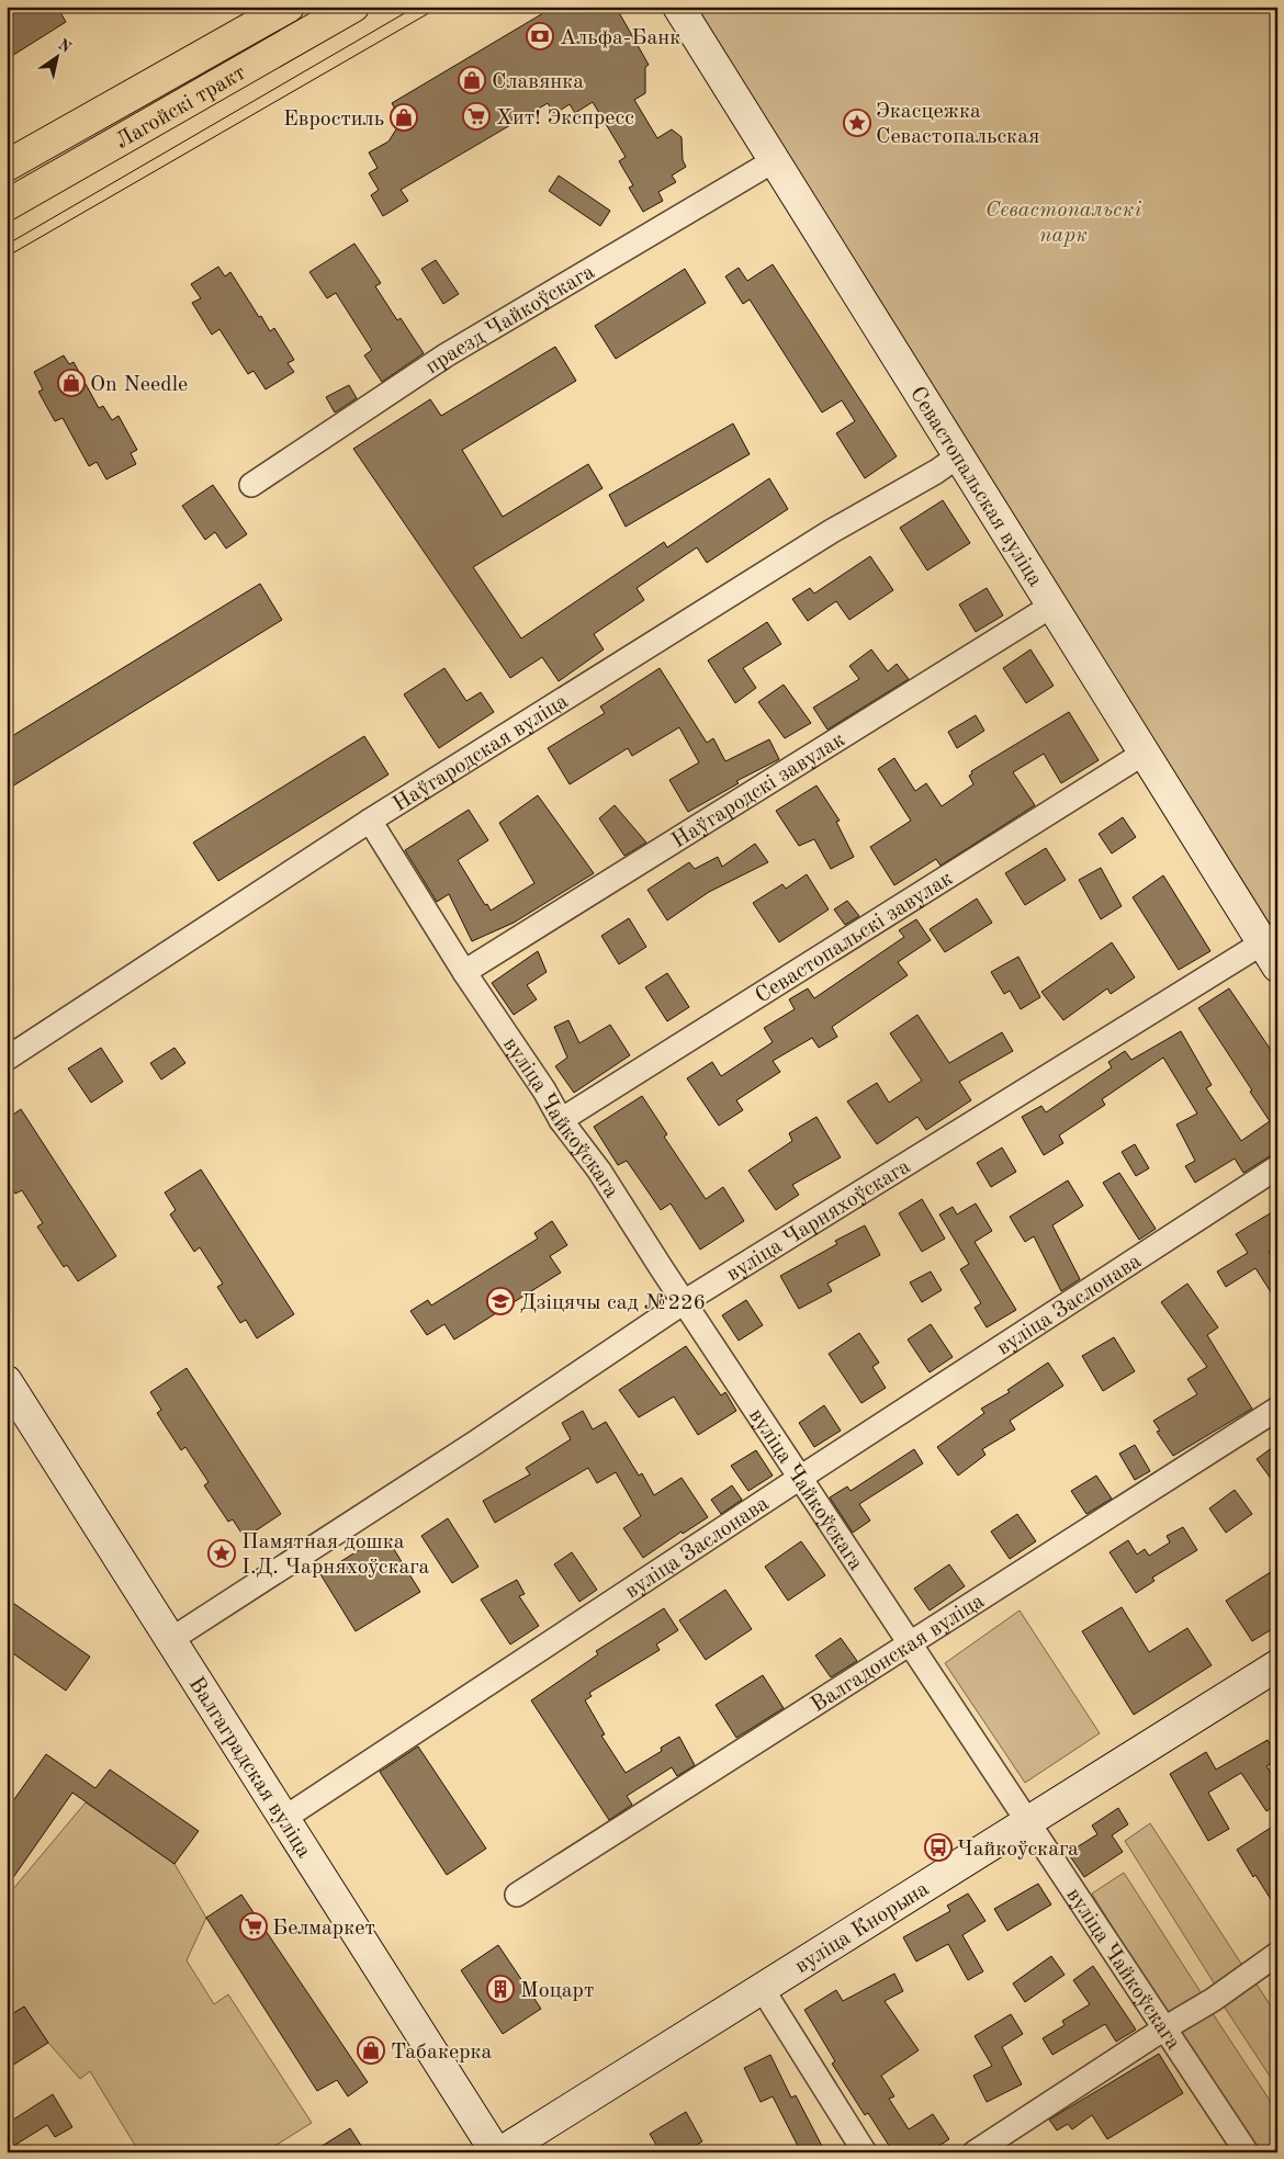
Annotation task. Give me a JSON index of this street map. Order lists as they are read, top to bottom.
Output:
{
  "streets": {
    "main road": [
      "Лагойскі тракт",
      "Севастопальская вуліца",
      "Валгаградская вуліца",
      "вуліца Кнорына"
    ],
    "street": [
      "праезд Чайкоўскага",
      "Наўгародская вуліца",
      "Наўгародскі завулак",
      "Севастопальскі завулак",
      "вуліца Чайкоўскага",
      "вуліца Чарняхоўскага",
      "вуліца Заслонава",
      "Валгадонская вуліца"
    ]
  },
  "crossings": [
    ["праезд Чайкоўскага", "Севастопальская вуліца"],
    ["Севастопальская вуліца", "Наўгародская вуліца"],
    ["Севастопальская вуліца", "Наўгародскі завулак"],
    ["Севастопальская вуліца", "Севастопальскі завулак"],
    ["Севастопальская вуліца", "вуліца Чарняхоўскага"],
    ["Наўгародская вуліца", "вуліца Чайкоўскага"],
    ["Наўгародскі завулак", "вуліца Чайкоўскага"],
    ["Севастопальскі завулак", "вуліца Чайкоўскага"],
    ["вуліца Чайкоўскага", "вуліца Чарняхоўскага"],
    ["вуліца Чайкоўскага", "вуліца Заслонава"],
    ["вуліца Чайкоўскага", "Валгадонская вуліца"],
    ["вуліца Чайкоўскага", "вуліца Кнорына"],
    ["вуліца Чарняхоўскага", "Валгаградская вуліца"],
    ["вуліца Заслонава", "Валгаградская вуліца"]
  ],
  "parks": ["Севастопальскі парк"],
  "places": {
    "bank": ["Альфа-Банк"],
    "shop": [
      "Славянка",
      "Евростиль",
      "On Needle",
      "Табакерка"
    ],
    "supermarket": ["Хит! Экспресс", "Белмаркет"],
    "place": ["Экасцежка Севастопальская", "Памятная дошка І.Д. Чарняхоўскага"],
    "school or university": ["Дзіцячы сад №226"],
    "bus stop": ["Чайкоўскага"],
    "building": ["Моцарт"]
  },
  "north": "top right"
}
